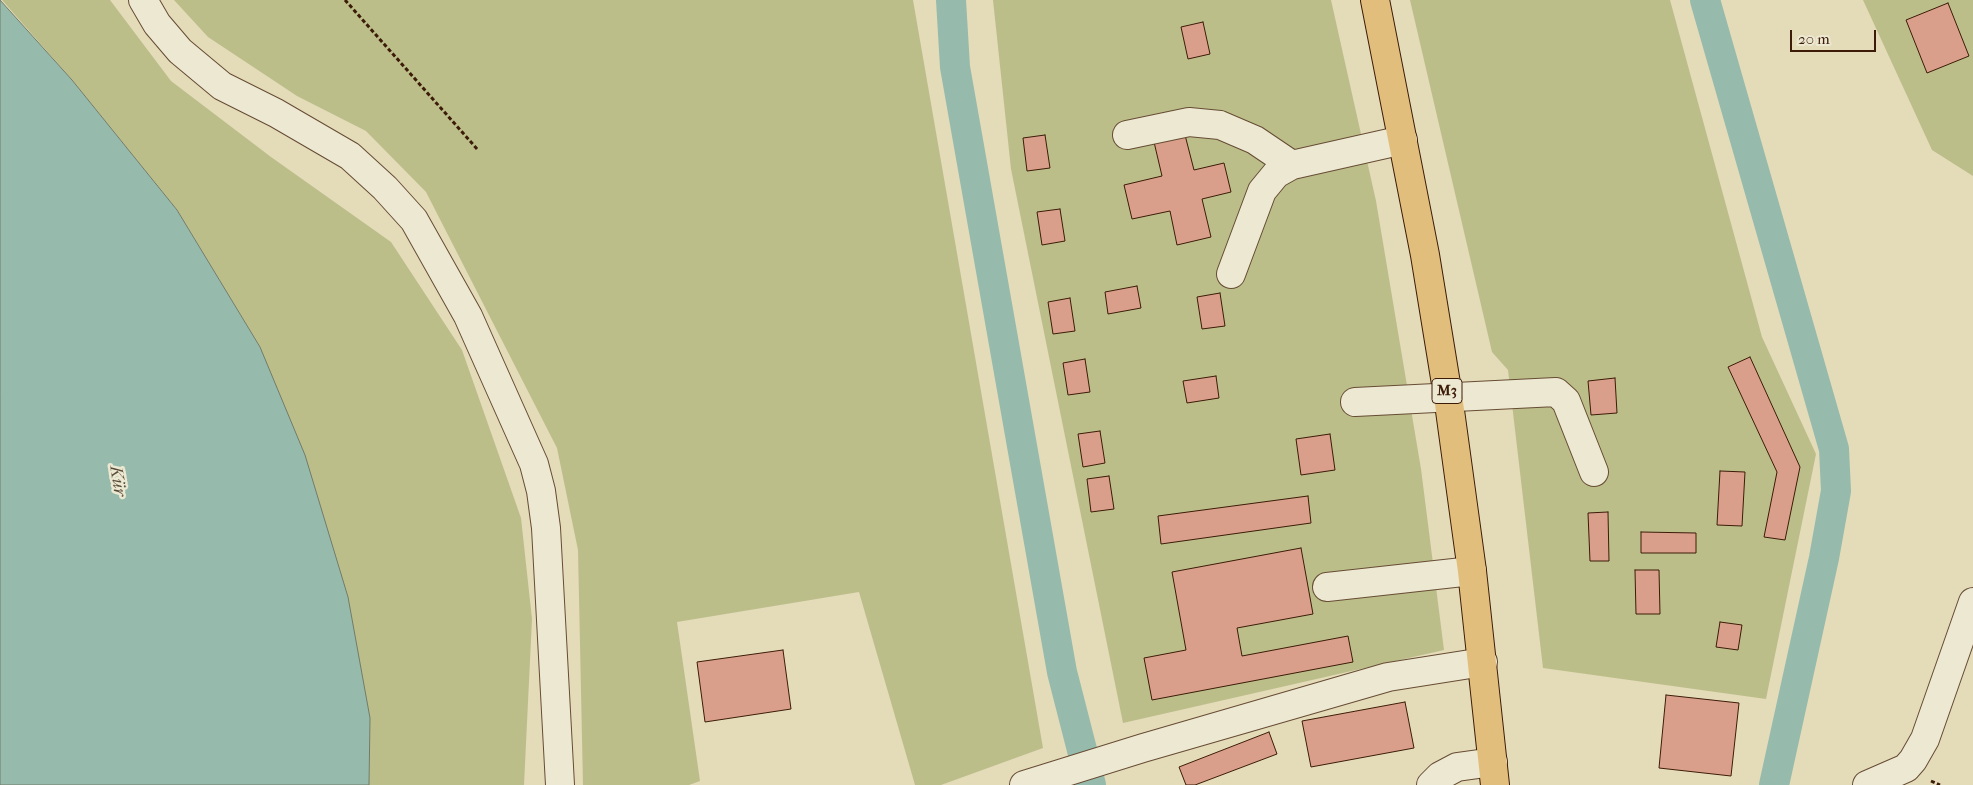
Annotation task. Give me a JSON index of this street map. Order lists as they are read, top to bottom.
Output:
{
  "streets": {
    "main road": ["M3"]
  },
  "water": ["Kür"],
  "scale_bar": "20 m"
}
